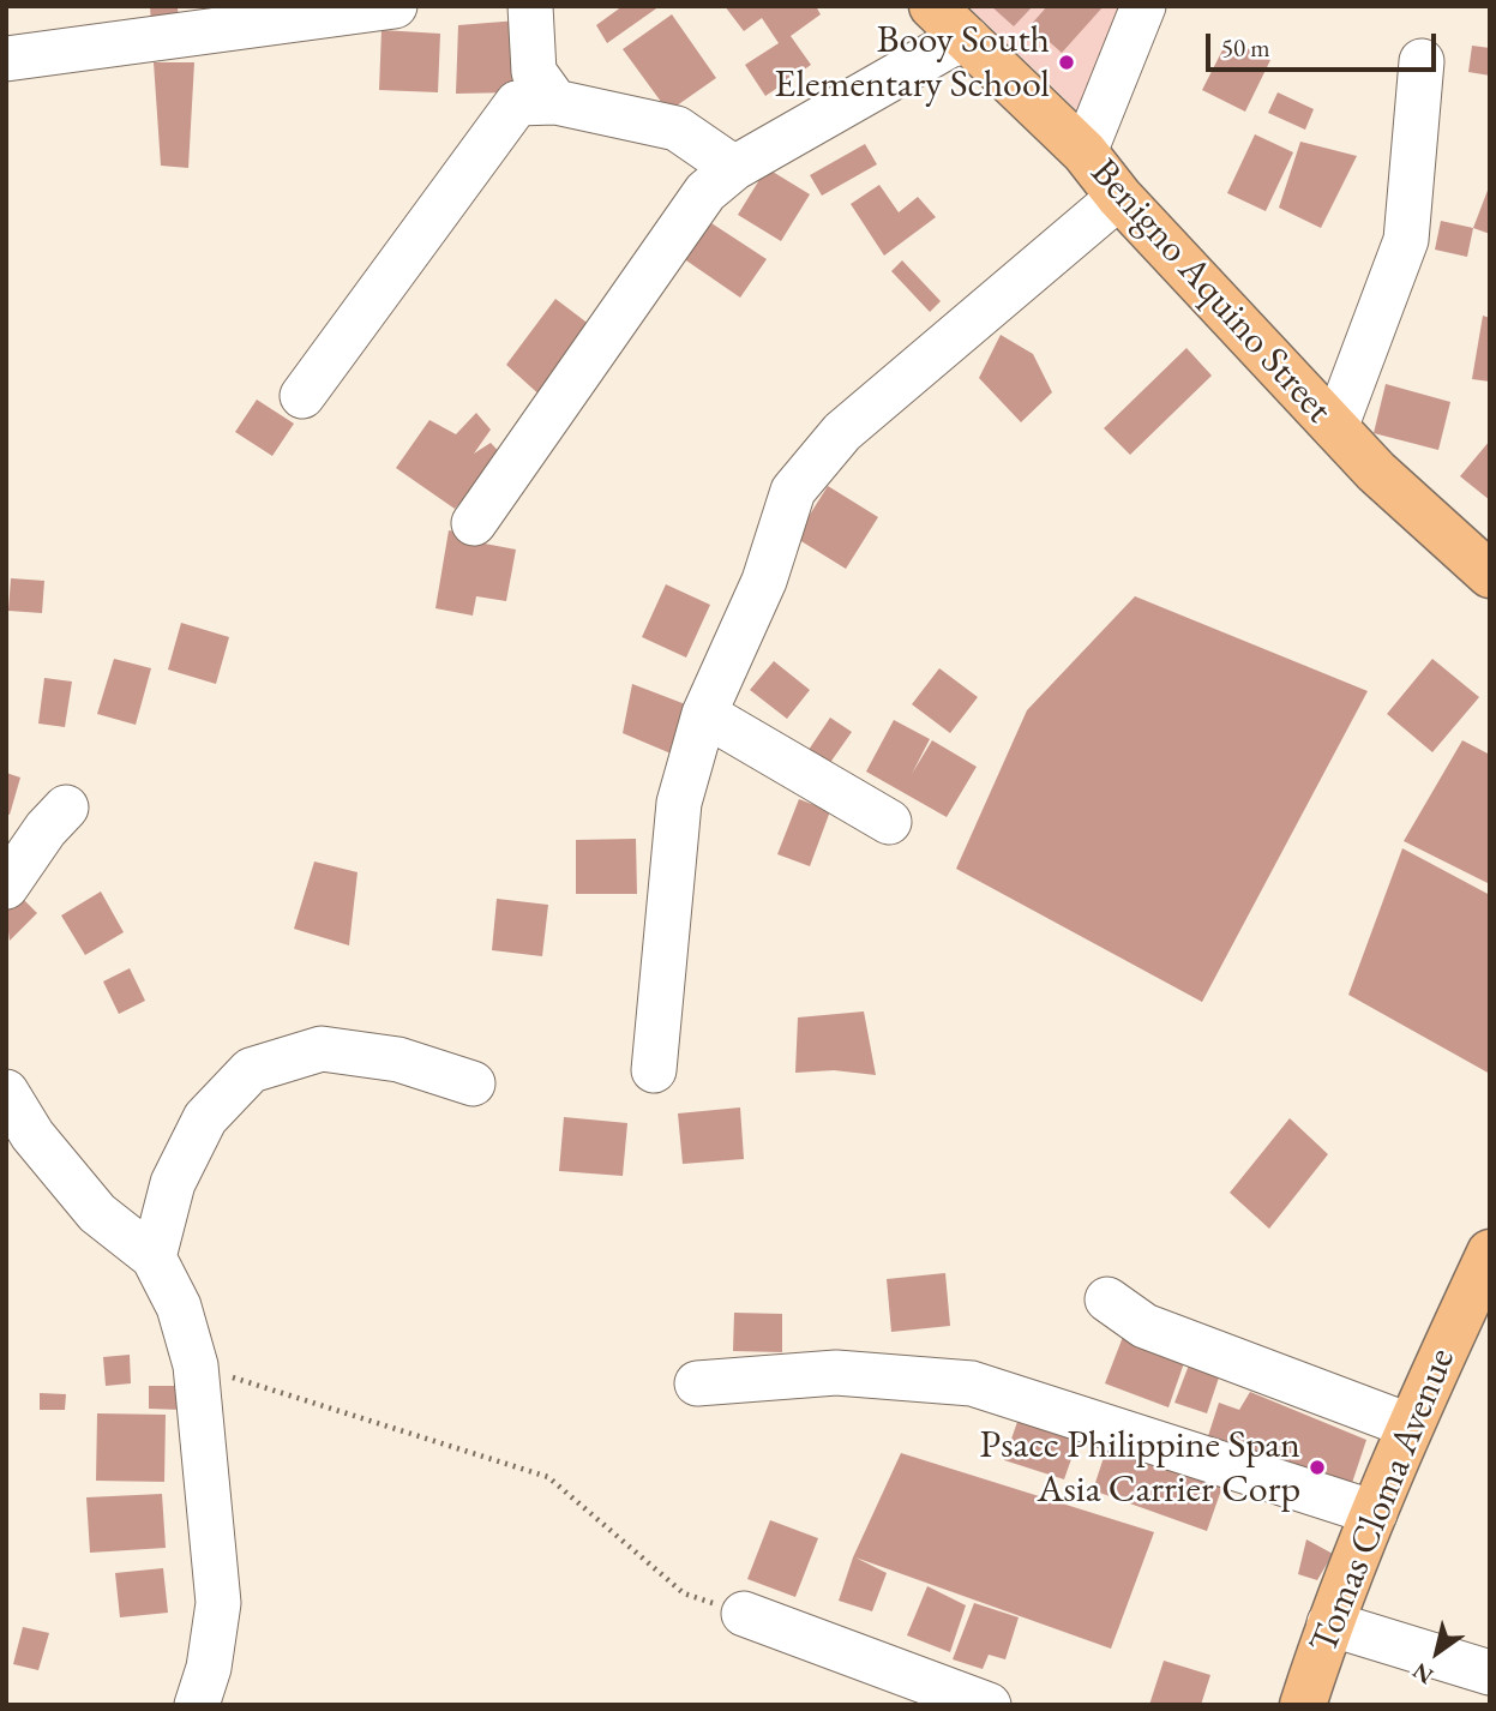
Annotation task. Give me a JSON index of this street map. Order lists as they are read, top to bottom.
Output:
{
  "streets": {
    "main road": ["Benigno Aquino Street", "Tomas Cloma Avenue"]
  },
  "places": ["Booy South Elementary School", "Psacc Philippine Span Asia Carrier Corp"],
  "scale_bar": "50 m",
  "north": "bottom left"
}
